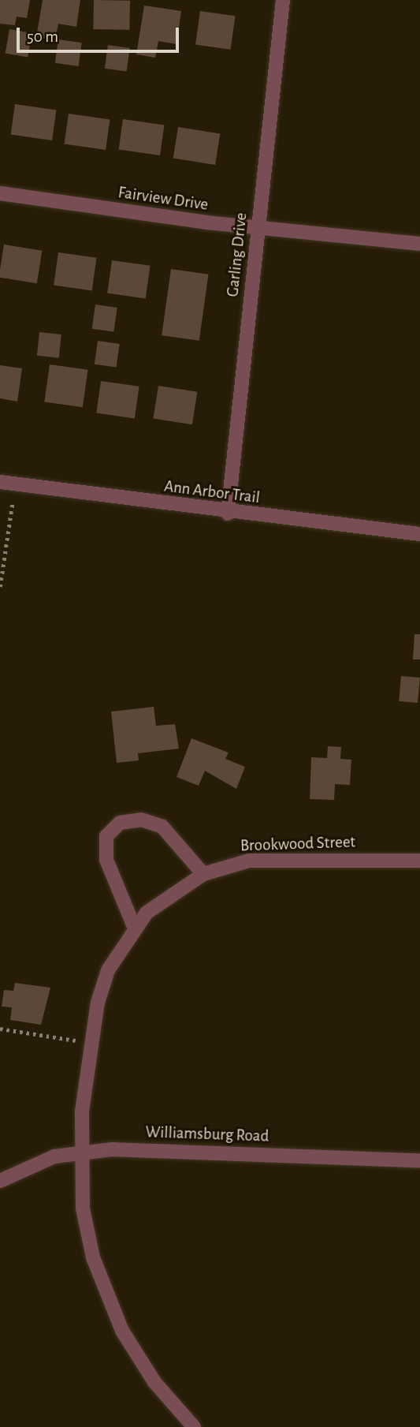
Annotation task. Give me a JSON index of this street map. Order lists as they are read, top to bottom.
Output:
{
  "streets": {
    "street": [
      "Fairview Drive",
      "Garling Drive",
      "Ann Arbor Trail",
      "Brookwood Street",
      "Williamsburg Road"
    ]
  },
  "crossings": [
    ["Fairview Drive", "Garling Drive"],
    ["Garling Drive", "Ann Arbor Trail"],
    ["Brookwood Street", "Williamsburg Road"]
  ],
  "scale_bar": "50 m"
}
